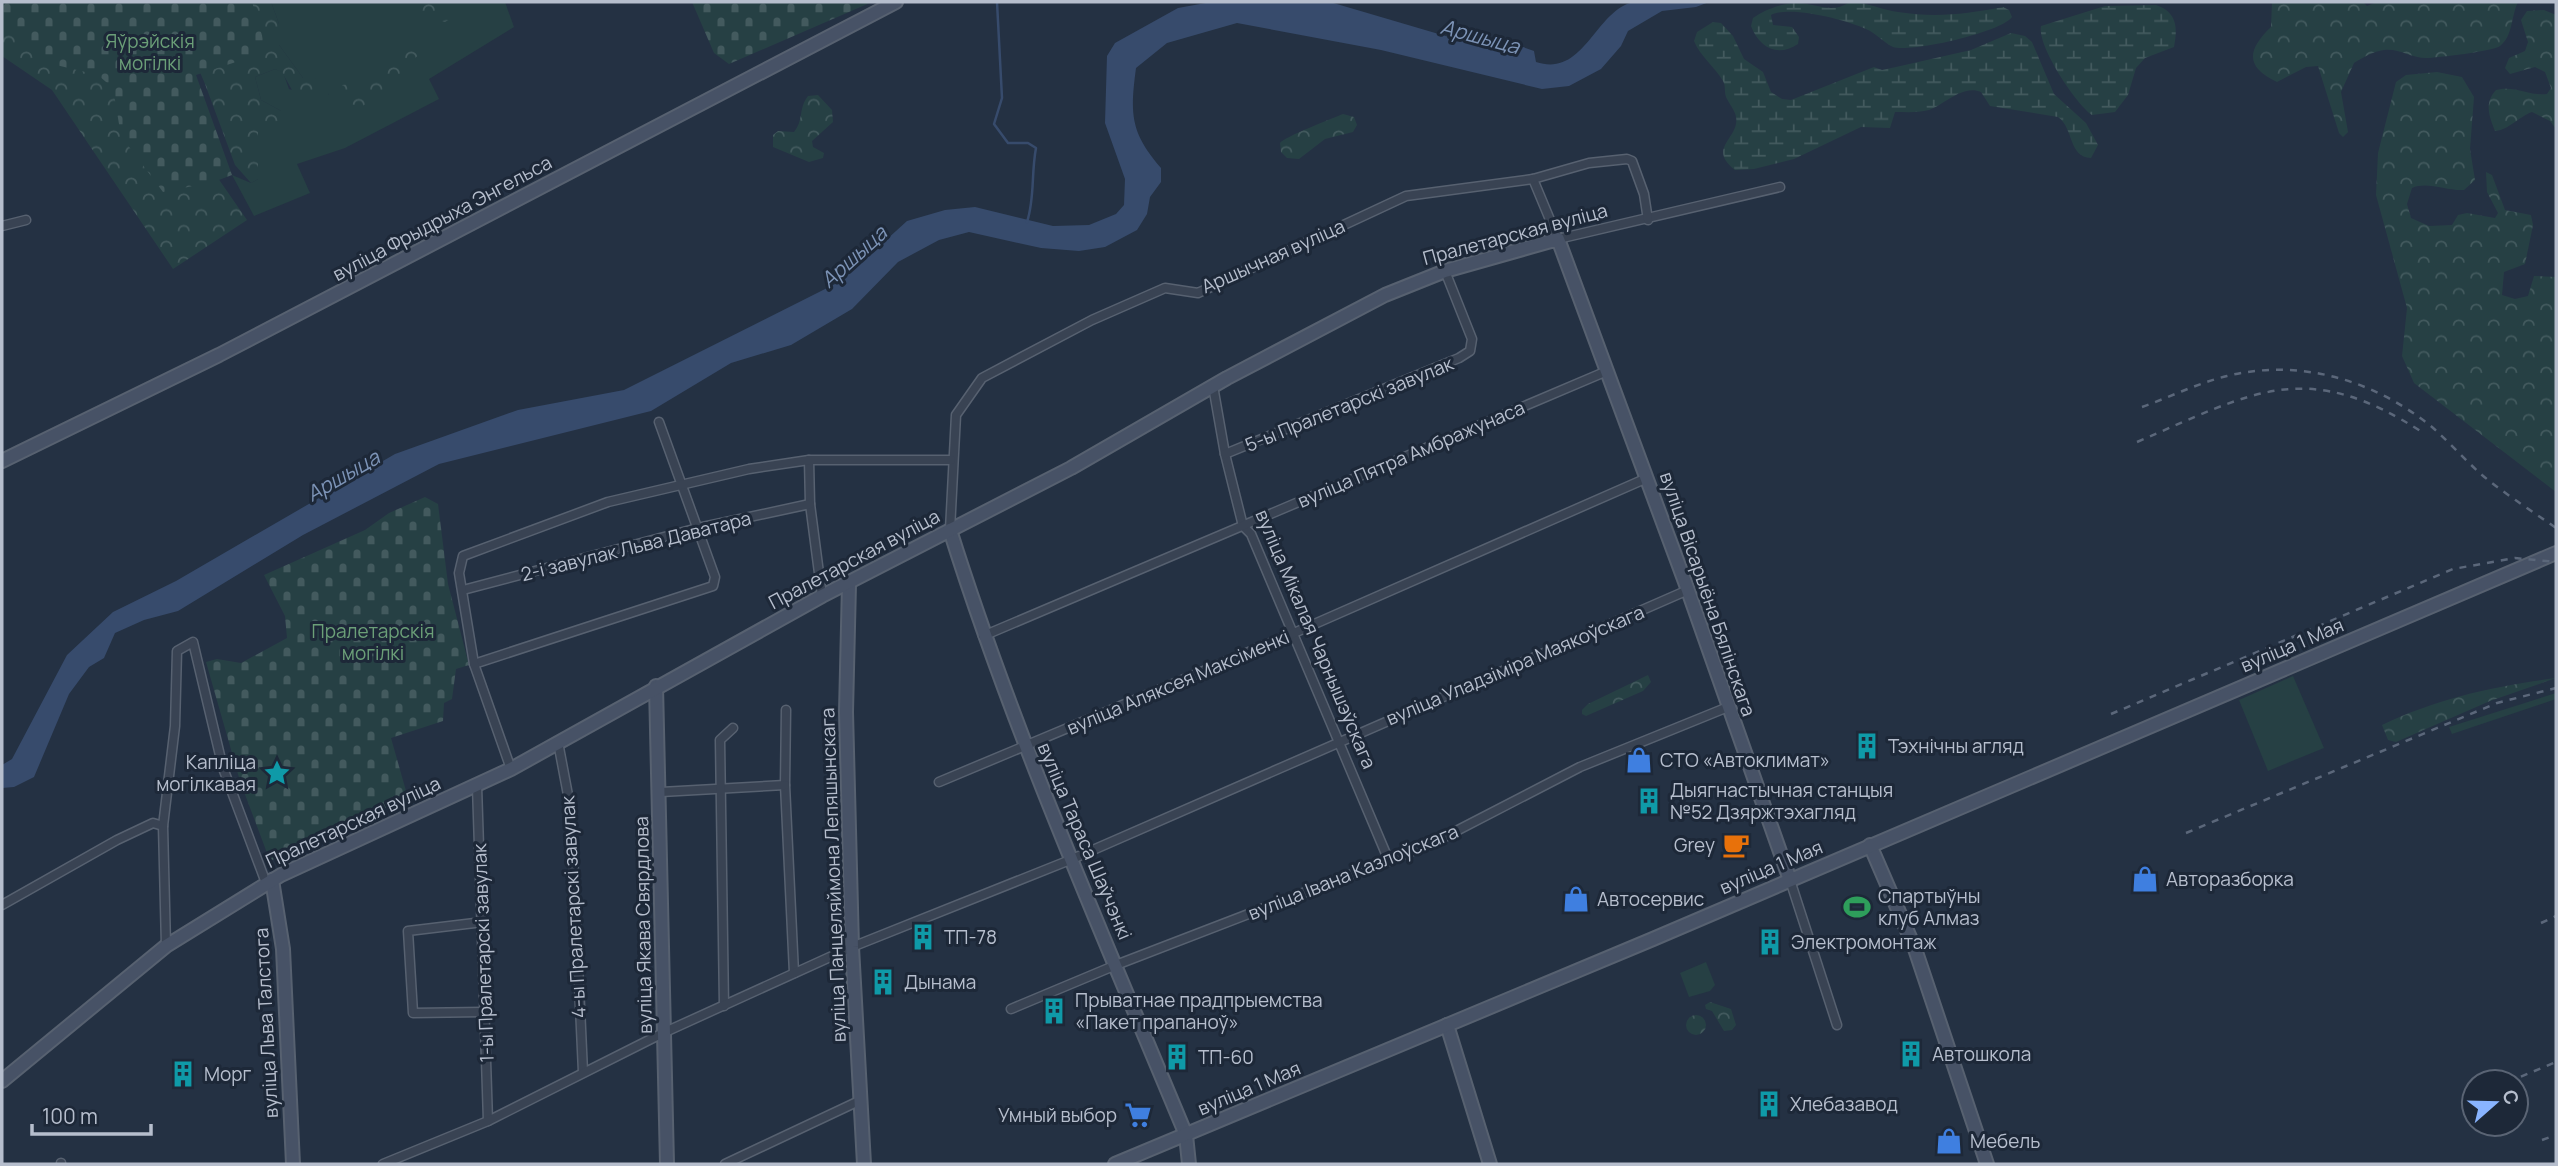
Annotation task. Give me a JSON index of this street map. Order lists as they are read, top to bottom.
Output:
{
  "streets": {
    "street": [
      "вуліца Фрыдрыха Энгельса",
      "Пралетарская вуліца",
      "Аршычная вуліца",
      "5-ы Пралетарскі завулак",
      "вуліца Пятра Амбражунаса",
      "2-і завулак Льва Даватара",
      "вуліца Вісарыёна Бялінскага",
      "вуліца Мікалая Чарнышэўскага",
      "вуліца 1 Мая",
      "вуліца Уладзіміра Маякоўскага",
      "вуліца Аляксея Максіменкі",
      "вуліца Тараса Шаўчэнкі",
      "вуліца Івана Казлоўскага",
      "вуліца Панцеляймона Лепяшынскага",
      "4-ы Пралетарскі завулак",
      "вуліца Якава Свярдлова",
      "1-ы Пралетарскі завулак",
      "вуліца Льва Талстога"
    ]
  },
  "crossings": [
    ["Пралетарская вуліца", "Аршычная вуліца"],
    ["Пралетарская вуліца", "5-ы Пралетарскі завулак"],
    ["Пралетарская вуліца", "вуліца Вісарыёна Бялінскага"],
    ["Пралетарская вуліца", "вуліца Мікалая Чарнышэўскага"],
    ["Пралетарская вуліца", "вуліца Тараса Шаўчэнкі"],
    ["Пралетарская вуліца", "вуліца Панцеляймона Лепяшынскага"],
    ["Пралетарская вуліца", "4-ы Пралетарскі завулак"],
    ["Пралетарская вуліца", "вуліца Якава Свярдлова"],
    ["Пралетарская вуліца", "1-ы Пралетарскі завулак"],
    ["Пралетарская вуліца", "вуліца Льва Талстога"],
    ["Аршычная вуліца", "вуліца Вісарыёна Бялінскага"],
    ["Аршычная вуліца", "вуліца Тараса Шаўчэнкі"],
    ["5-ы Пралетарскі завулак", "вуліца Мікалая Чарнышэўскага"],
    ["вуліца Пятра Амбражунаса", "вуліца Вісарыёна Бялінскага"],
    ["вуліца Пятра Амбражунаса", "вуліца Мікалая Чарнышэўскага"],
    ["вуліца Пятра Амбражунаса", "вуліца Тараса Шаўчэнкі"],
    ["вуліца Вісарыёна Бялінскага", "вуліца 1 Мая"],
    ["вуліца Вісарыёна Бялінскага", "вуліца Уладзіміра Маякоўскага"],
    ["вуліца Вісарыёна Бялінскага", "вуліца Аляксея Максіменкі"],
    ["вуліца Вісарыёна Бялінскага", "вуліца Івана Казлоўскага"],
    ["вуліца Мікалая Чарнышэўскага", "вуліца Уладзіміра Маякоўскага"],
    ["вуліца Мікалая Чарнышэўскага", "вуліца Аляксея Максіменкі"],
    ["вуліца Мікалая Чарнышэўскага", "вуліца Івана Казлоўскага"],
    ["вуліца 1 Мая", "вуліца Тараса Шаўчэнкі"],
    ["вуліца Уладзіміра Маякоўскага", "вуліца Тараса Шаўчэнкі"],
    ["вуліца Уладзіміра Маякоўскага", "вуліца Панцеляймона Лепяшынскага"],
    ["вуліца Уладзіміра Маякоўскага", "4-ы Пралетарскі завулак"],
    ["вуліца Уладзіміра Маякоўскага", "вуліца Якава Свярдлова"],
    ["вуліца Уладзіміра Маякоўскага", "1-ы Пралетарскі завулак"],
    ["вуліца Аляксея Максіменкі", "вуліца Тараса Шаўчэнкі"],
    ["вуліца Тараса Шаўчэнкі", "вуліца Івана Казлоўскага"]
  ],
  "water": ["Аршыца"],
  "parks": ["Яўрэйскія могілкі", "Пралетарскія могілкі"],
  "places": {
    "building": [
      "Тэхнічны агляд",
      "Дыягнастычная станцыя №52 Дзяржтэхагляд",
      "ТП-78",
      "Электромонтаж",
      "Дынама",
      "Прыватнае прадпрыемства «Пакет прапаноў»",
      "Автошкола",
      "ТП-60",
      "Морг",
      "Хлебазавод"
    ],
    "shop": [
      "СТО «Автоклимат»",
      "Авторазборка",
      "Автосервис",
      "Мебель"
    ],
    "place": ["Капліца могілкавая"],
    "cafe": ["Grey"],
    "sports": ["Спартыўны клуб Алмаз"],
    "supermarket": ["Умный выбор"]
  },
  "scale_bar": "100 m",
  "north": "right"
}
